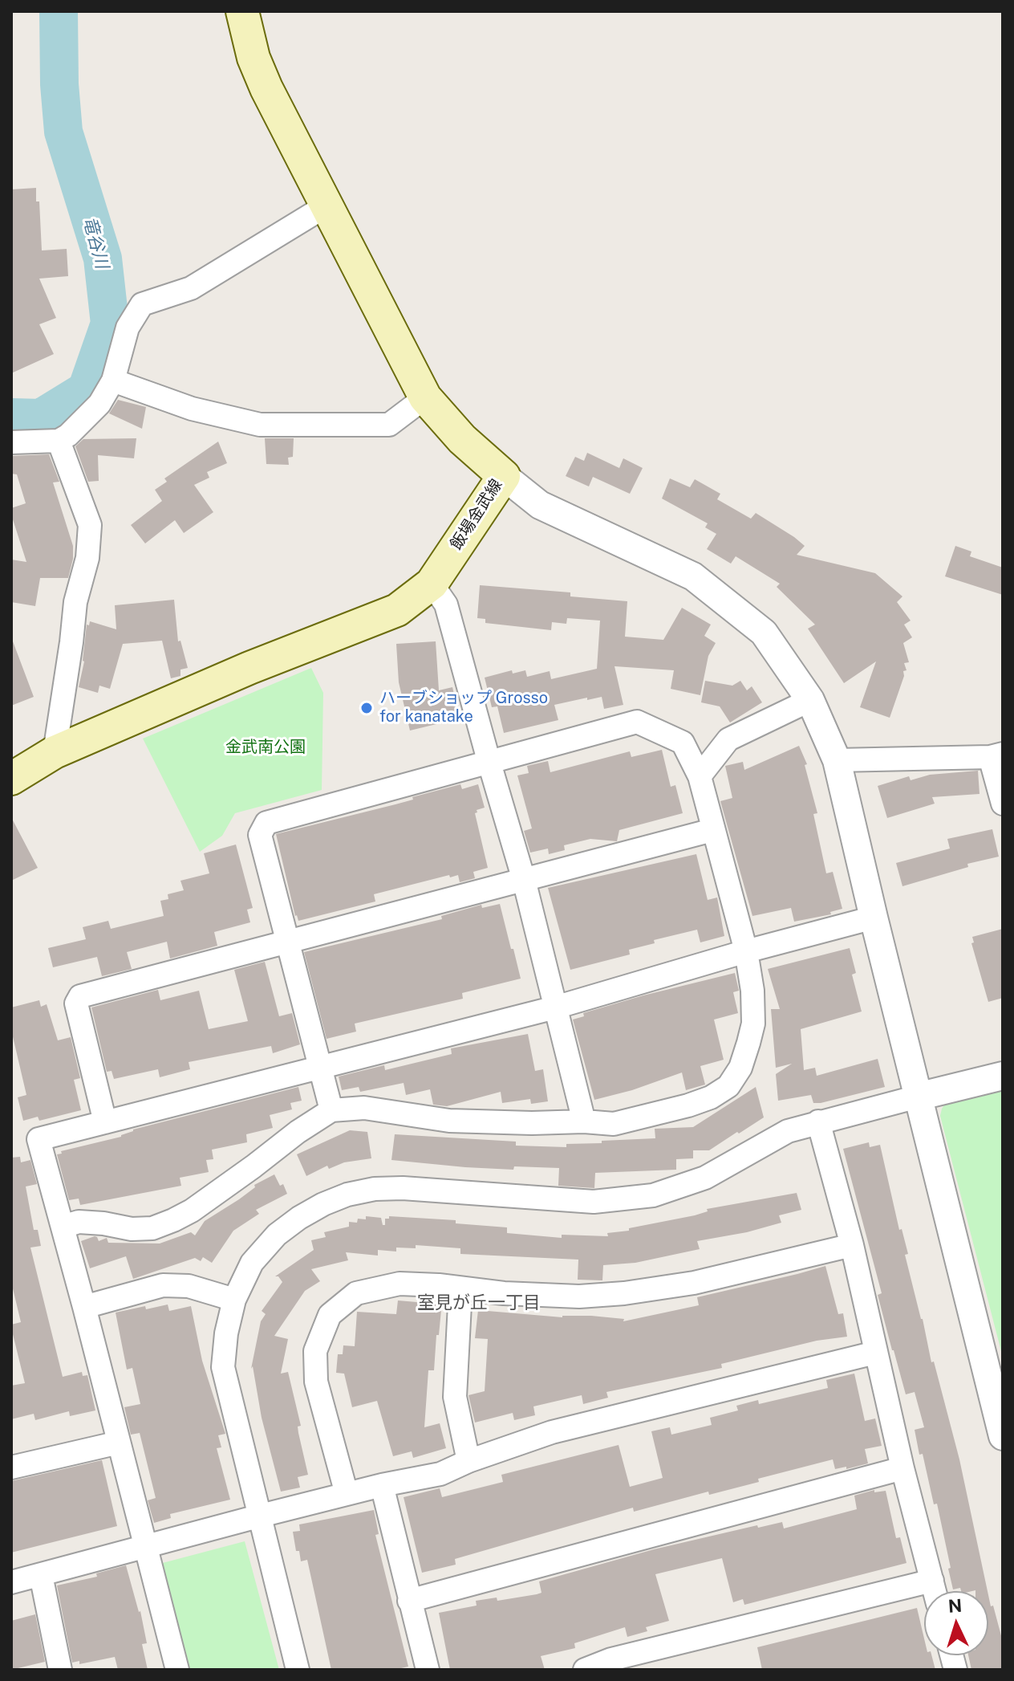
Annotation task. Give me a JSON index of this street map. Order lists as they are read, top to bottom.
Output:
{
  "streets": {
    "main road": ["飯場金武線"]
  },
  "districts": ["室見が丘一丁目"],
  "water": ["竜谷川"],
  "parks": ["金武南公園"],
  "places": ["ハーブショップ Grosso for kanatake"],
  "north": "top"
}
